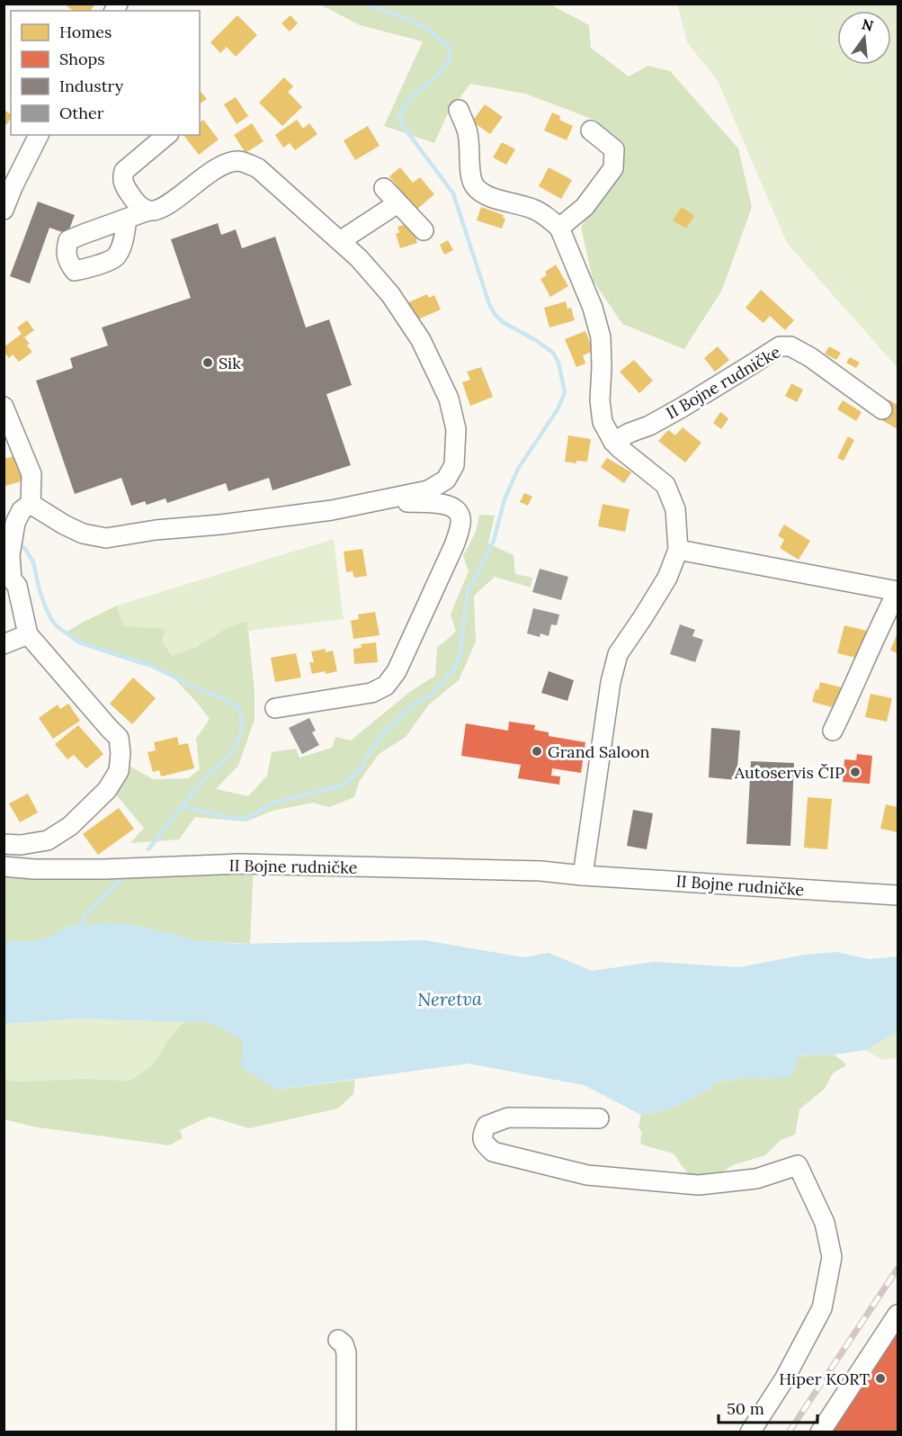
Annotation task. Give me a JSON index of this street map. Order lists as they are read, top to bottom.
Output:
{
  "streets": {
    "street": ["II Bojne rudničke"]
  },
  "water": ["Neretva"],
  "places": [
    "Sik",
    "Grand Saloon",
    "Autoservis ČIP",
    "Hiper KORT"
  ],
  "legend": [
    "Homes",
    "Shops",
    "Industry",
    "Other"
  ],
  "scale_bar": "50 m",
  "north": "top"
}
